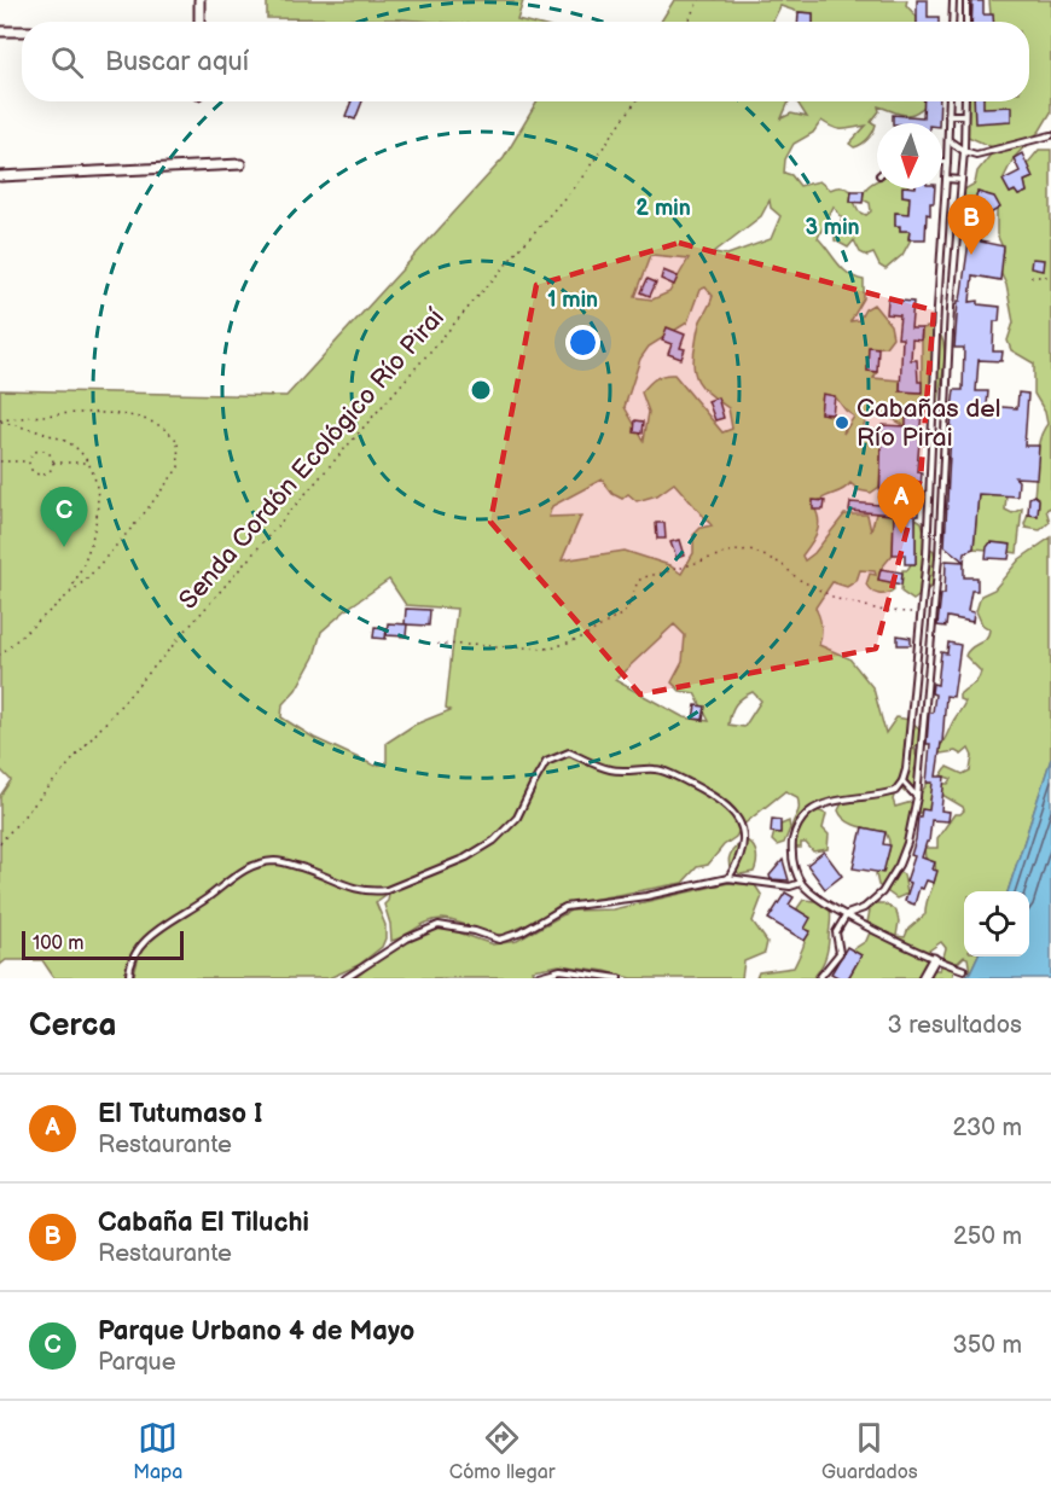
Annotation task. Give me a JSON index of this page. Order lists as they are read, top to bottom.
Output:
{
  "streets": {
    "path": ["Senda Cordón Ecológico Río Piraí"]
  },
  "places": ["Cabañas del Río Pirai"],
  "scale_bar": "100 m",
  "north": "bottom",
  "page": {
    "search": "Buscar aquí",
    "pins": ["B", "A", "C"],
    "scale": "100 m",
    "heading": ["Cerca", "3 resultados"],
    "list": [
      {
        "mark": "A",
        "name": "El Tutumaso I",
        "note": "Restaurante",
        "value": "230 m"
      },
      {
        "mark": "B",
        "name": "Cabaña El Tiluchi",
        "note": "Restaurante",
        "value": "250 m"
      },
      {
        "mark": "C",
        "name": "Parque Urbano 4 de Mayo",
        "note": "Parque",
        "value": "350 m"
      }
    ],
    "nav": ["Mapa", "Cómo llegar", "Guardados"]
  },
  "rings": ["2 min", "3 min", "1 min"]
}
